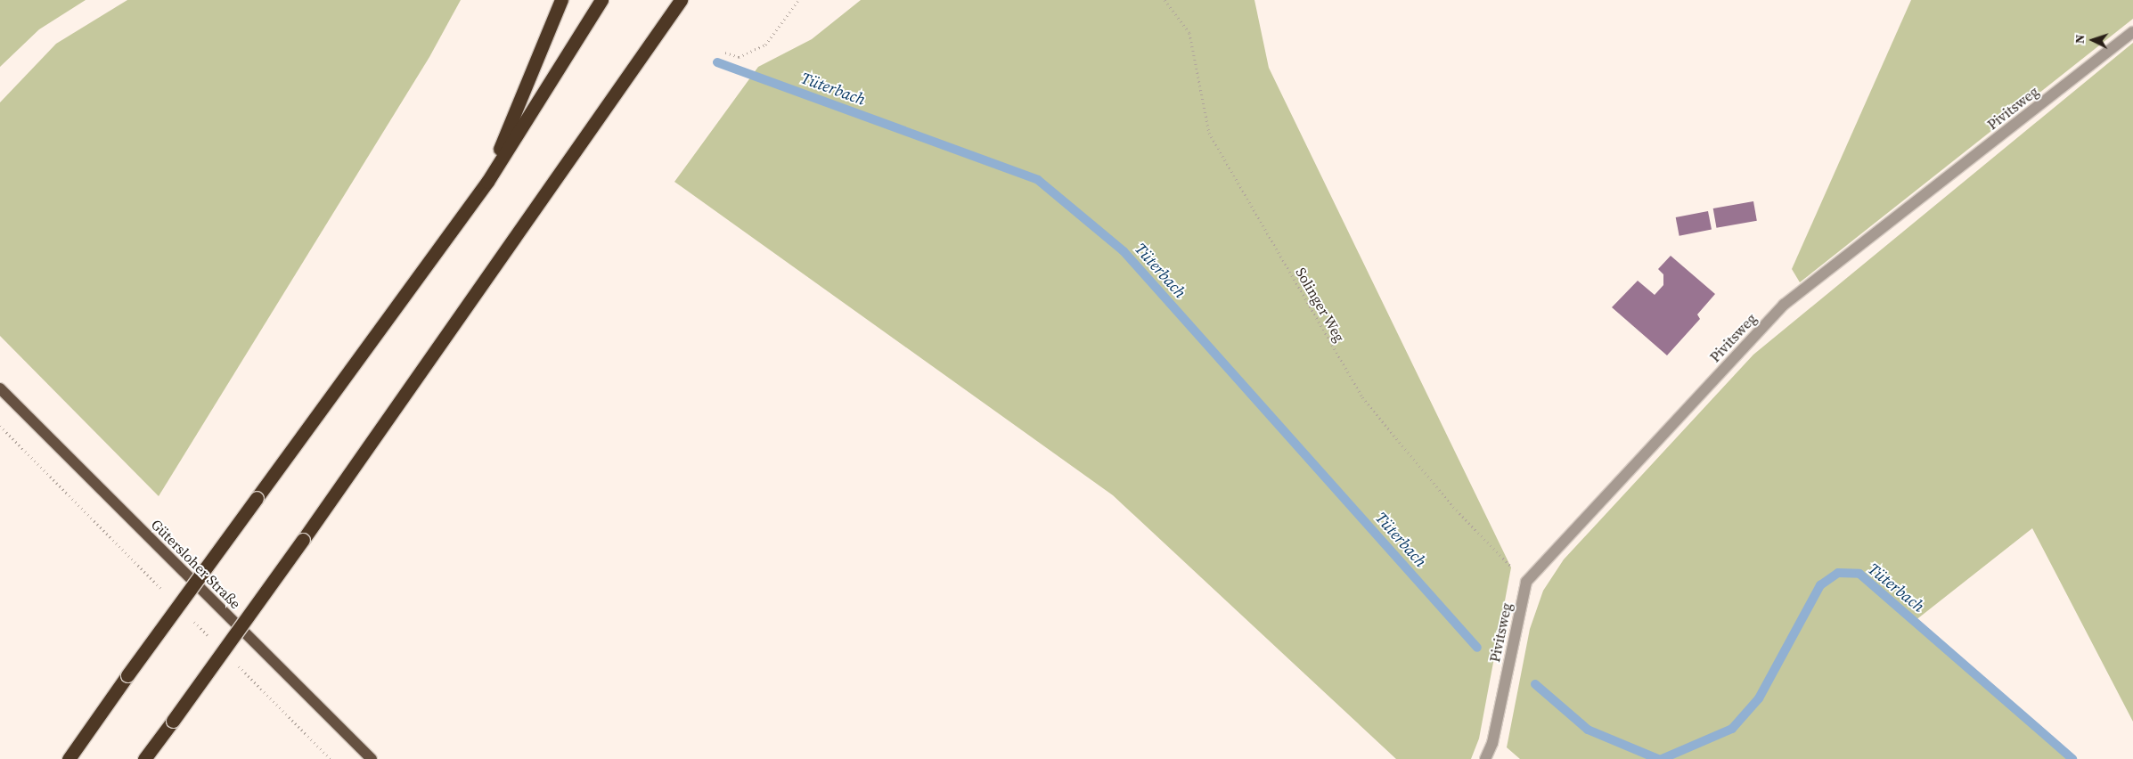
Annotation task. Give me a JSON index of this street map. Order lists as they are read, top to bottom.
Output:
{
  "streets": {
    "main road": ["Gütersloher Straße"],
    "street": ["Pivitsweg"],
    "path": ["Solinger Weg"]
  },
  "crossings": [
    ["Pivitsweg", "Solinger Weg"]
  ],
  "water": ["Tüterbach"],
  "north": "left"
}
